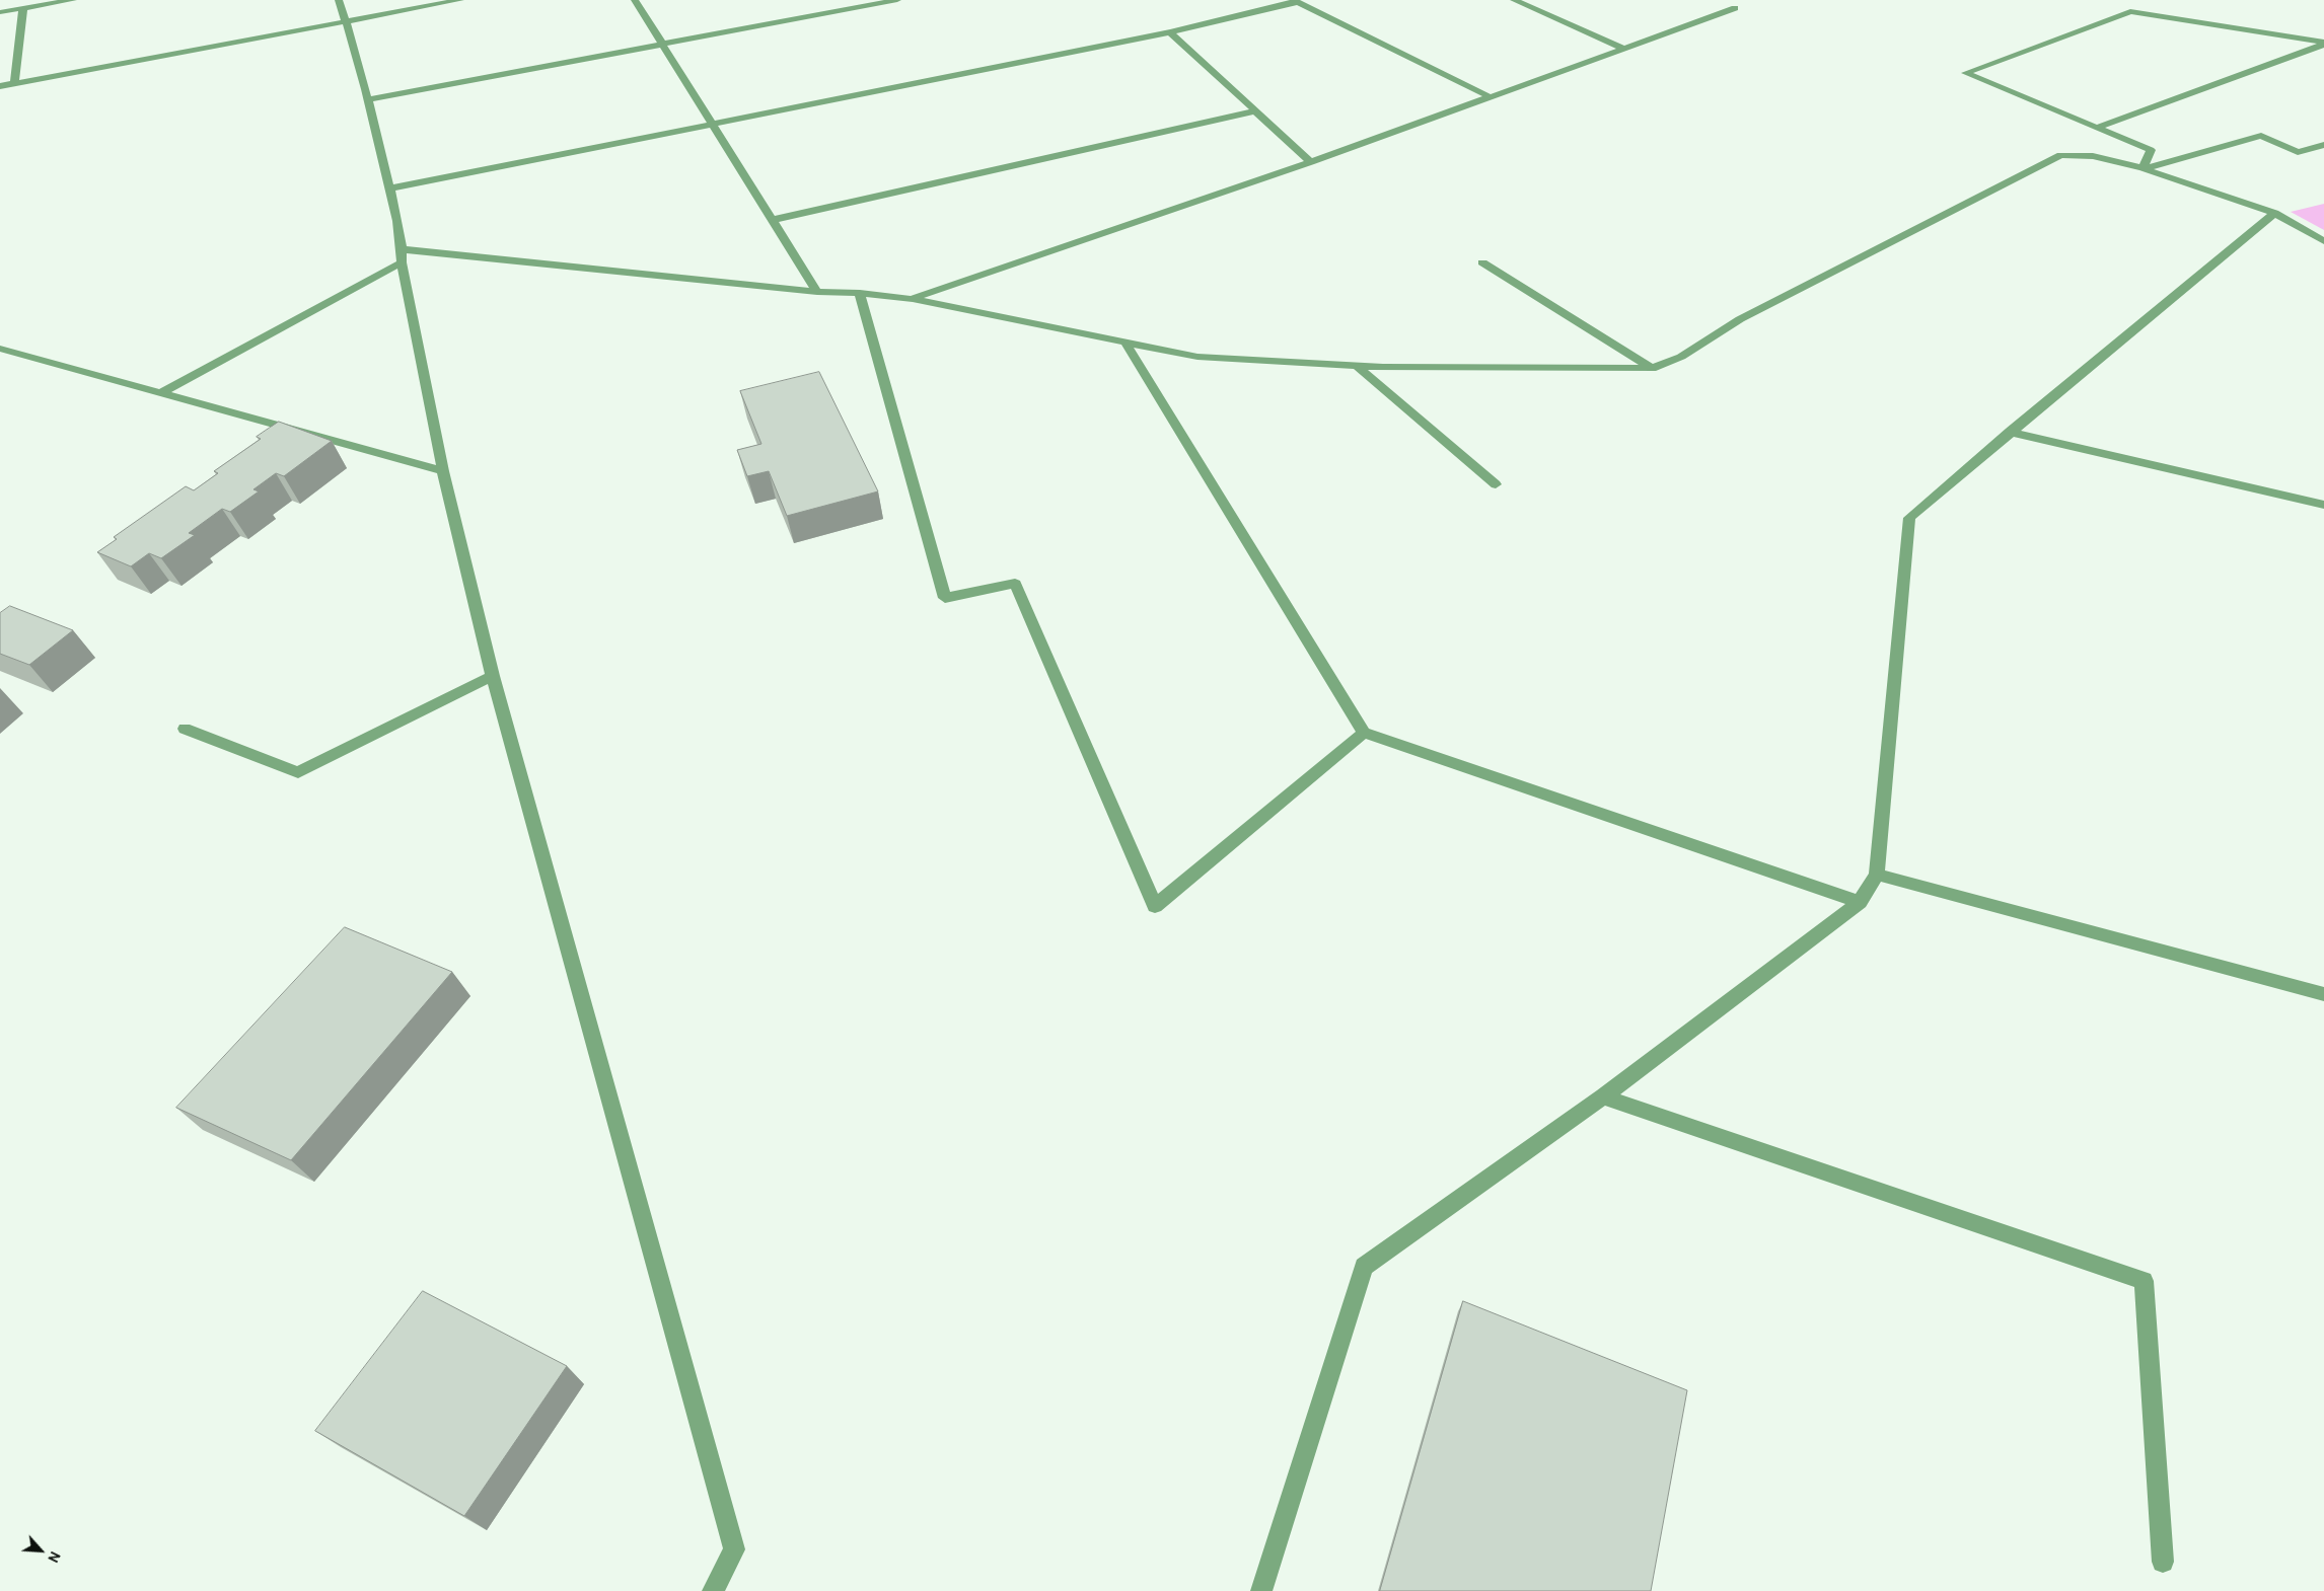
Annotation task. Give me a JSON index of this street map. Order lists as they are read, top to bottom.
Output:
{
  "north": "bottom right"
}
